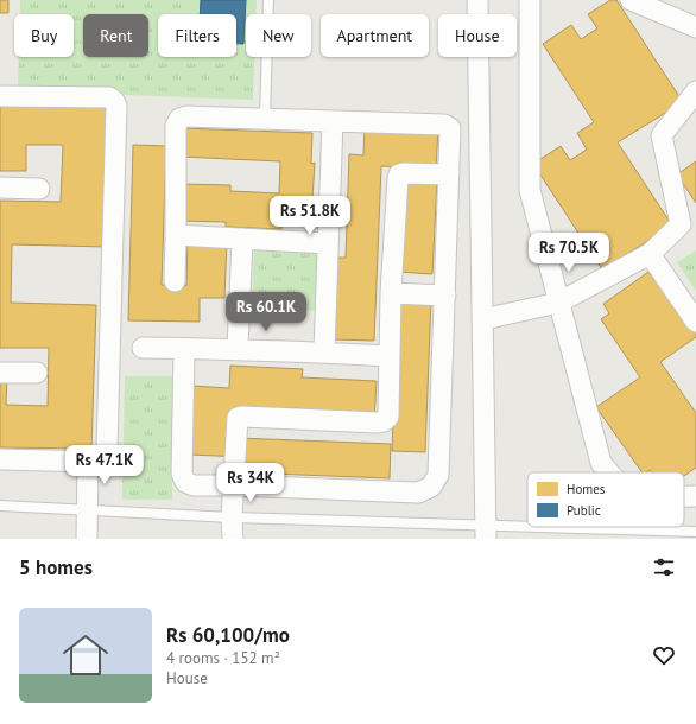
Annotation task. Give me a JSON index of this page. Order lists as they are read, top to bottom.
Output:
{
  "legend": ["Homes", "Public"],
  "page": {
    "chip": [
      "Buy",
      "Rent",
      "Filters",
      "New",
      "Apartment",
      "House"
    ],
    "price": [
      "Rs 51.8K",
      "Rs 70.5K",
      "Rs 60.1K",
      "Rs 47.1K",
      "Rs 34K"
    ],
    "heading": "5 homes",
    "list": [
      {
        "name": "Rs 60,100/mo",
        "note": "4 rooms · 152 m² · House"
      }
    ]
  }
}
